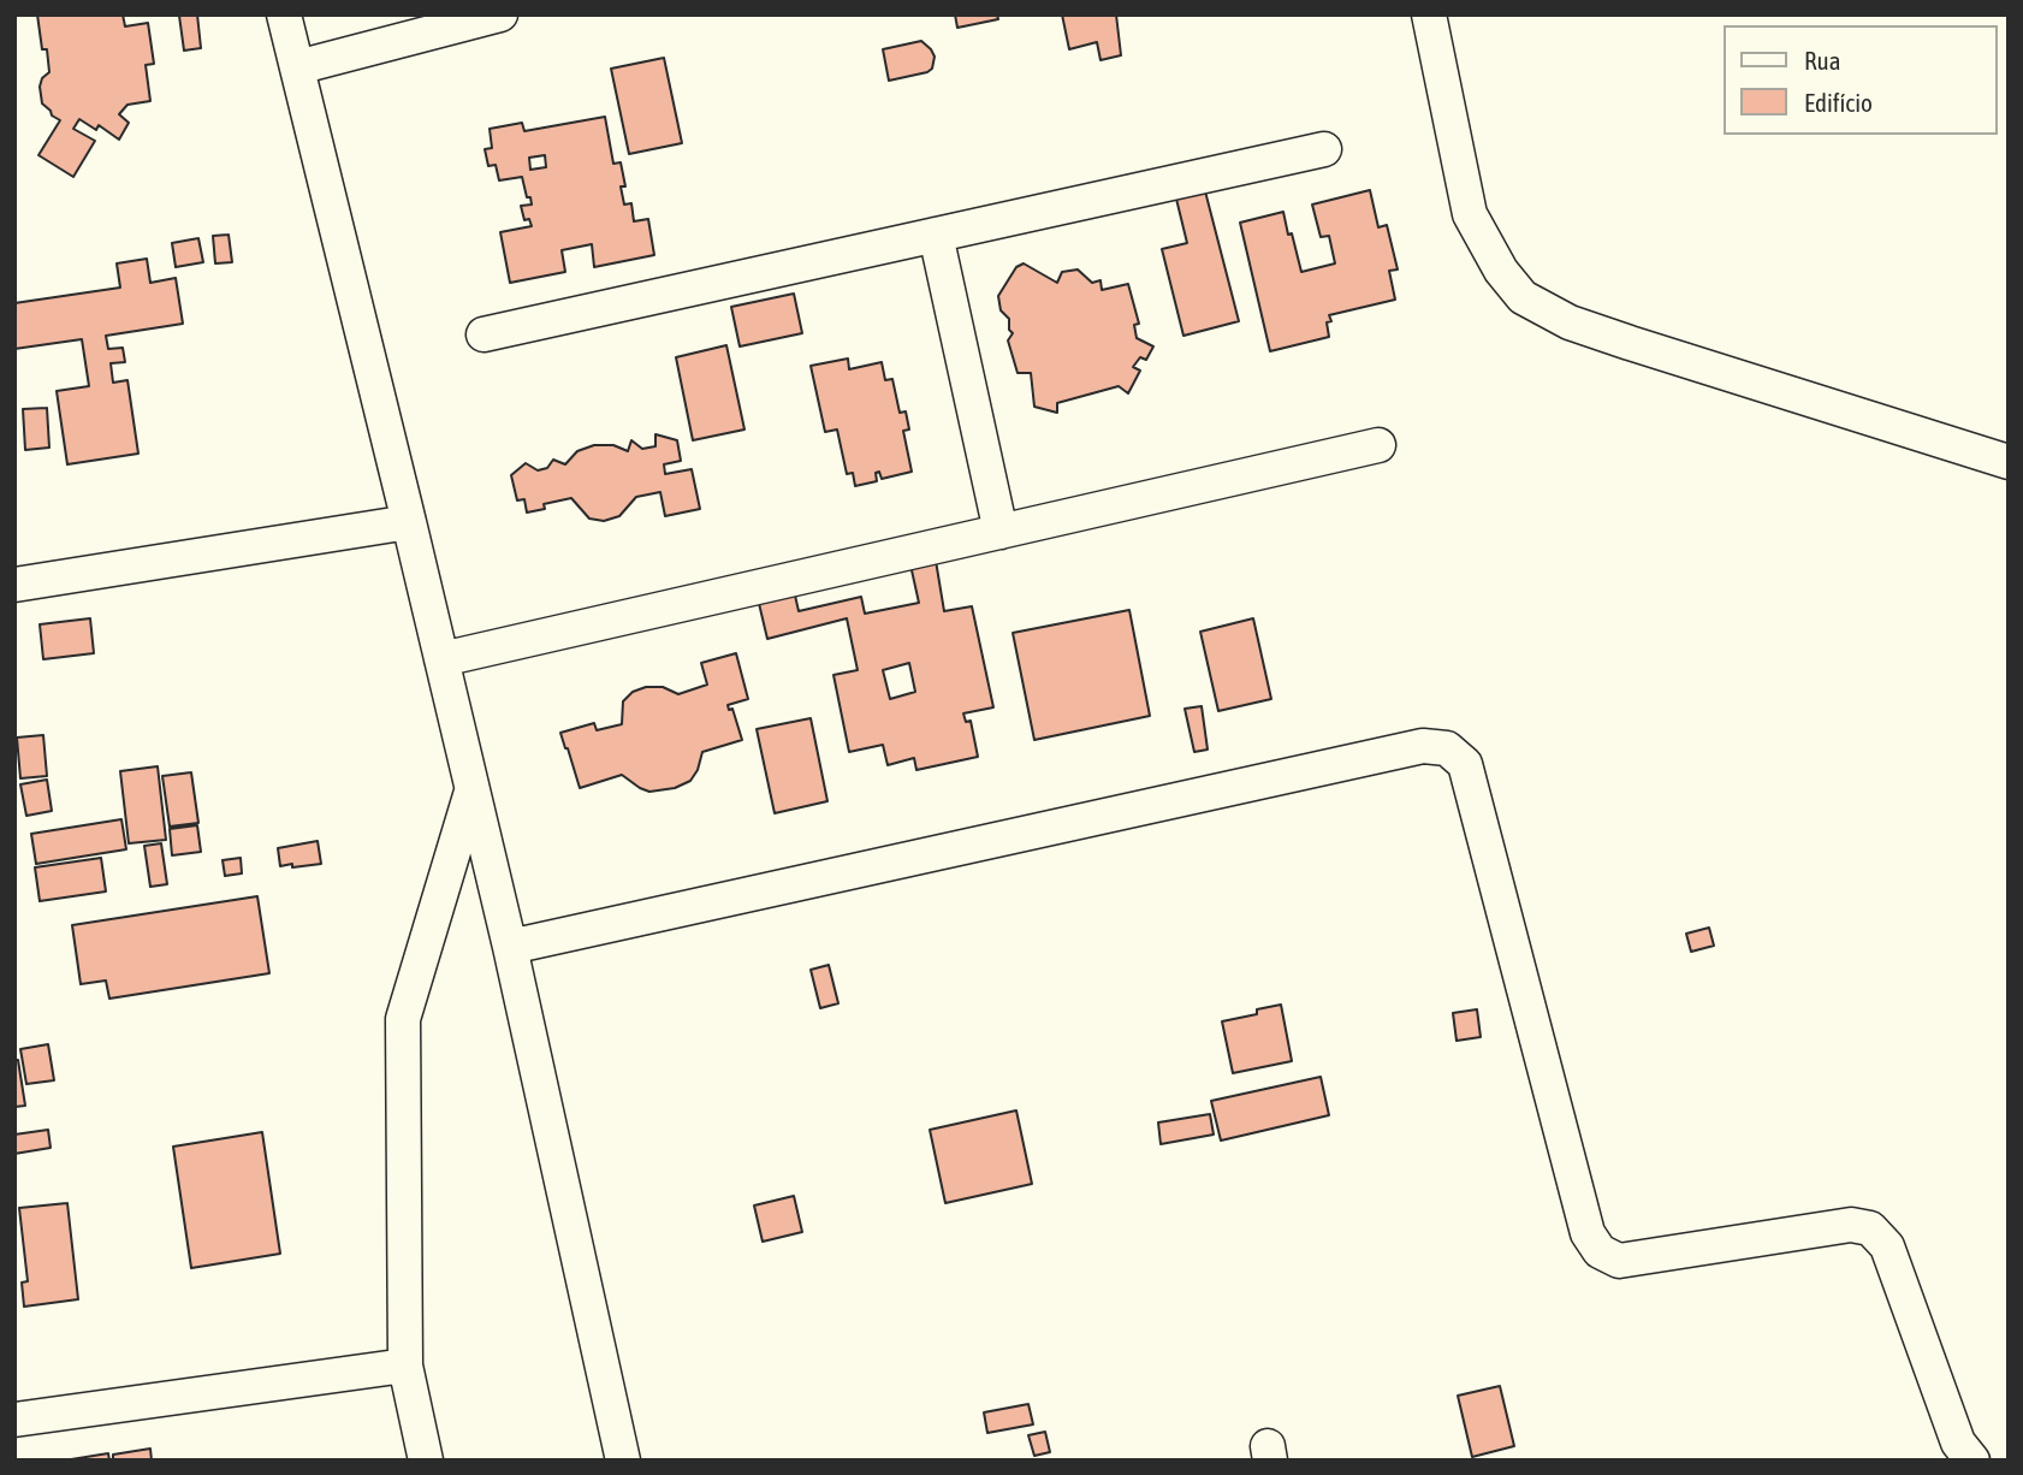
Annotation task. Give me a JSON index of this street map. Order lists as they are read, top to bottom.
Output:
{
  "legend": ["Rua", "Edifício"]
}
